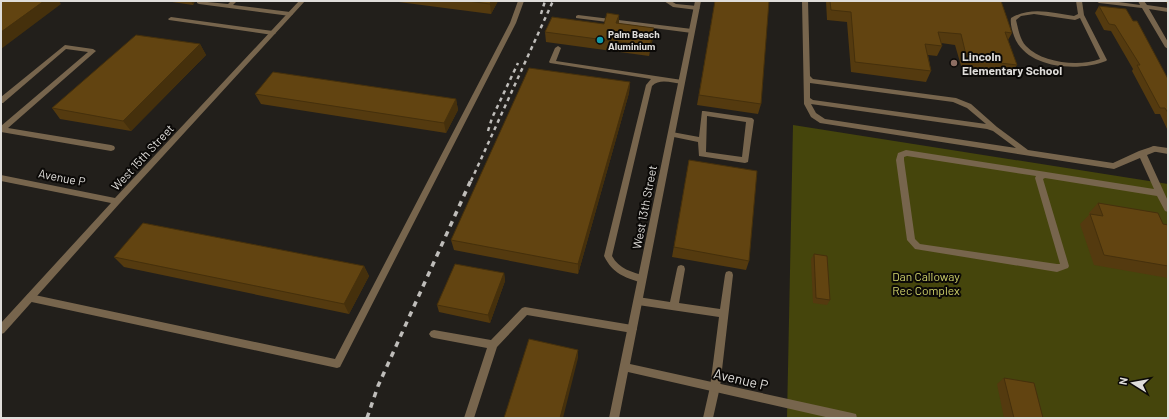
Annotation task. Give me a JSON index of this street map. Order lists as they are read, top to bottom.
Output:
{
  "streets": {
    "street": ["West 15th Street", "Avenue P", "West 13th Street"]
  },
  "crossings": [
    ["West 15th Street", "Avenue P"],
    ["Avenue P", "West 13th Street"]
  ],
  "parks": ["Dan Calloway Rec Complex"],
  "places": ["Palm Beach Aluminium", "Lincoln Elementary School"],
  "north": "left"
}
